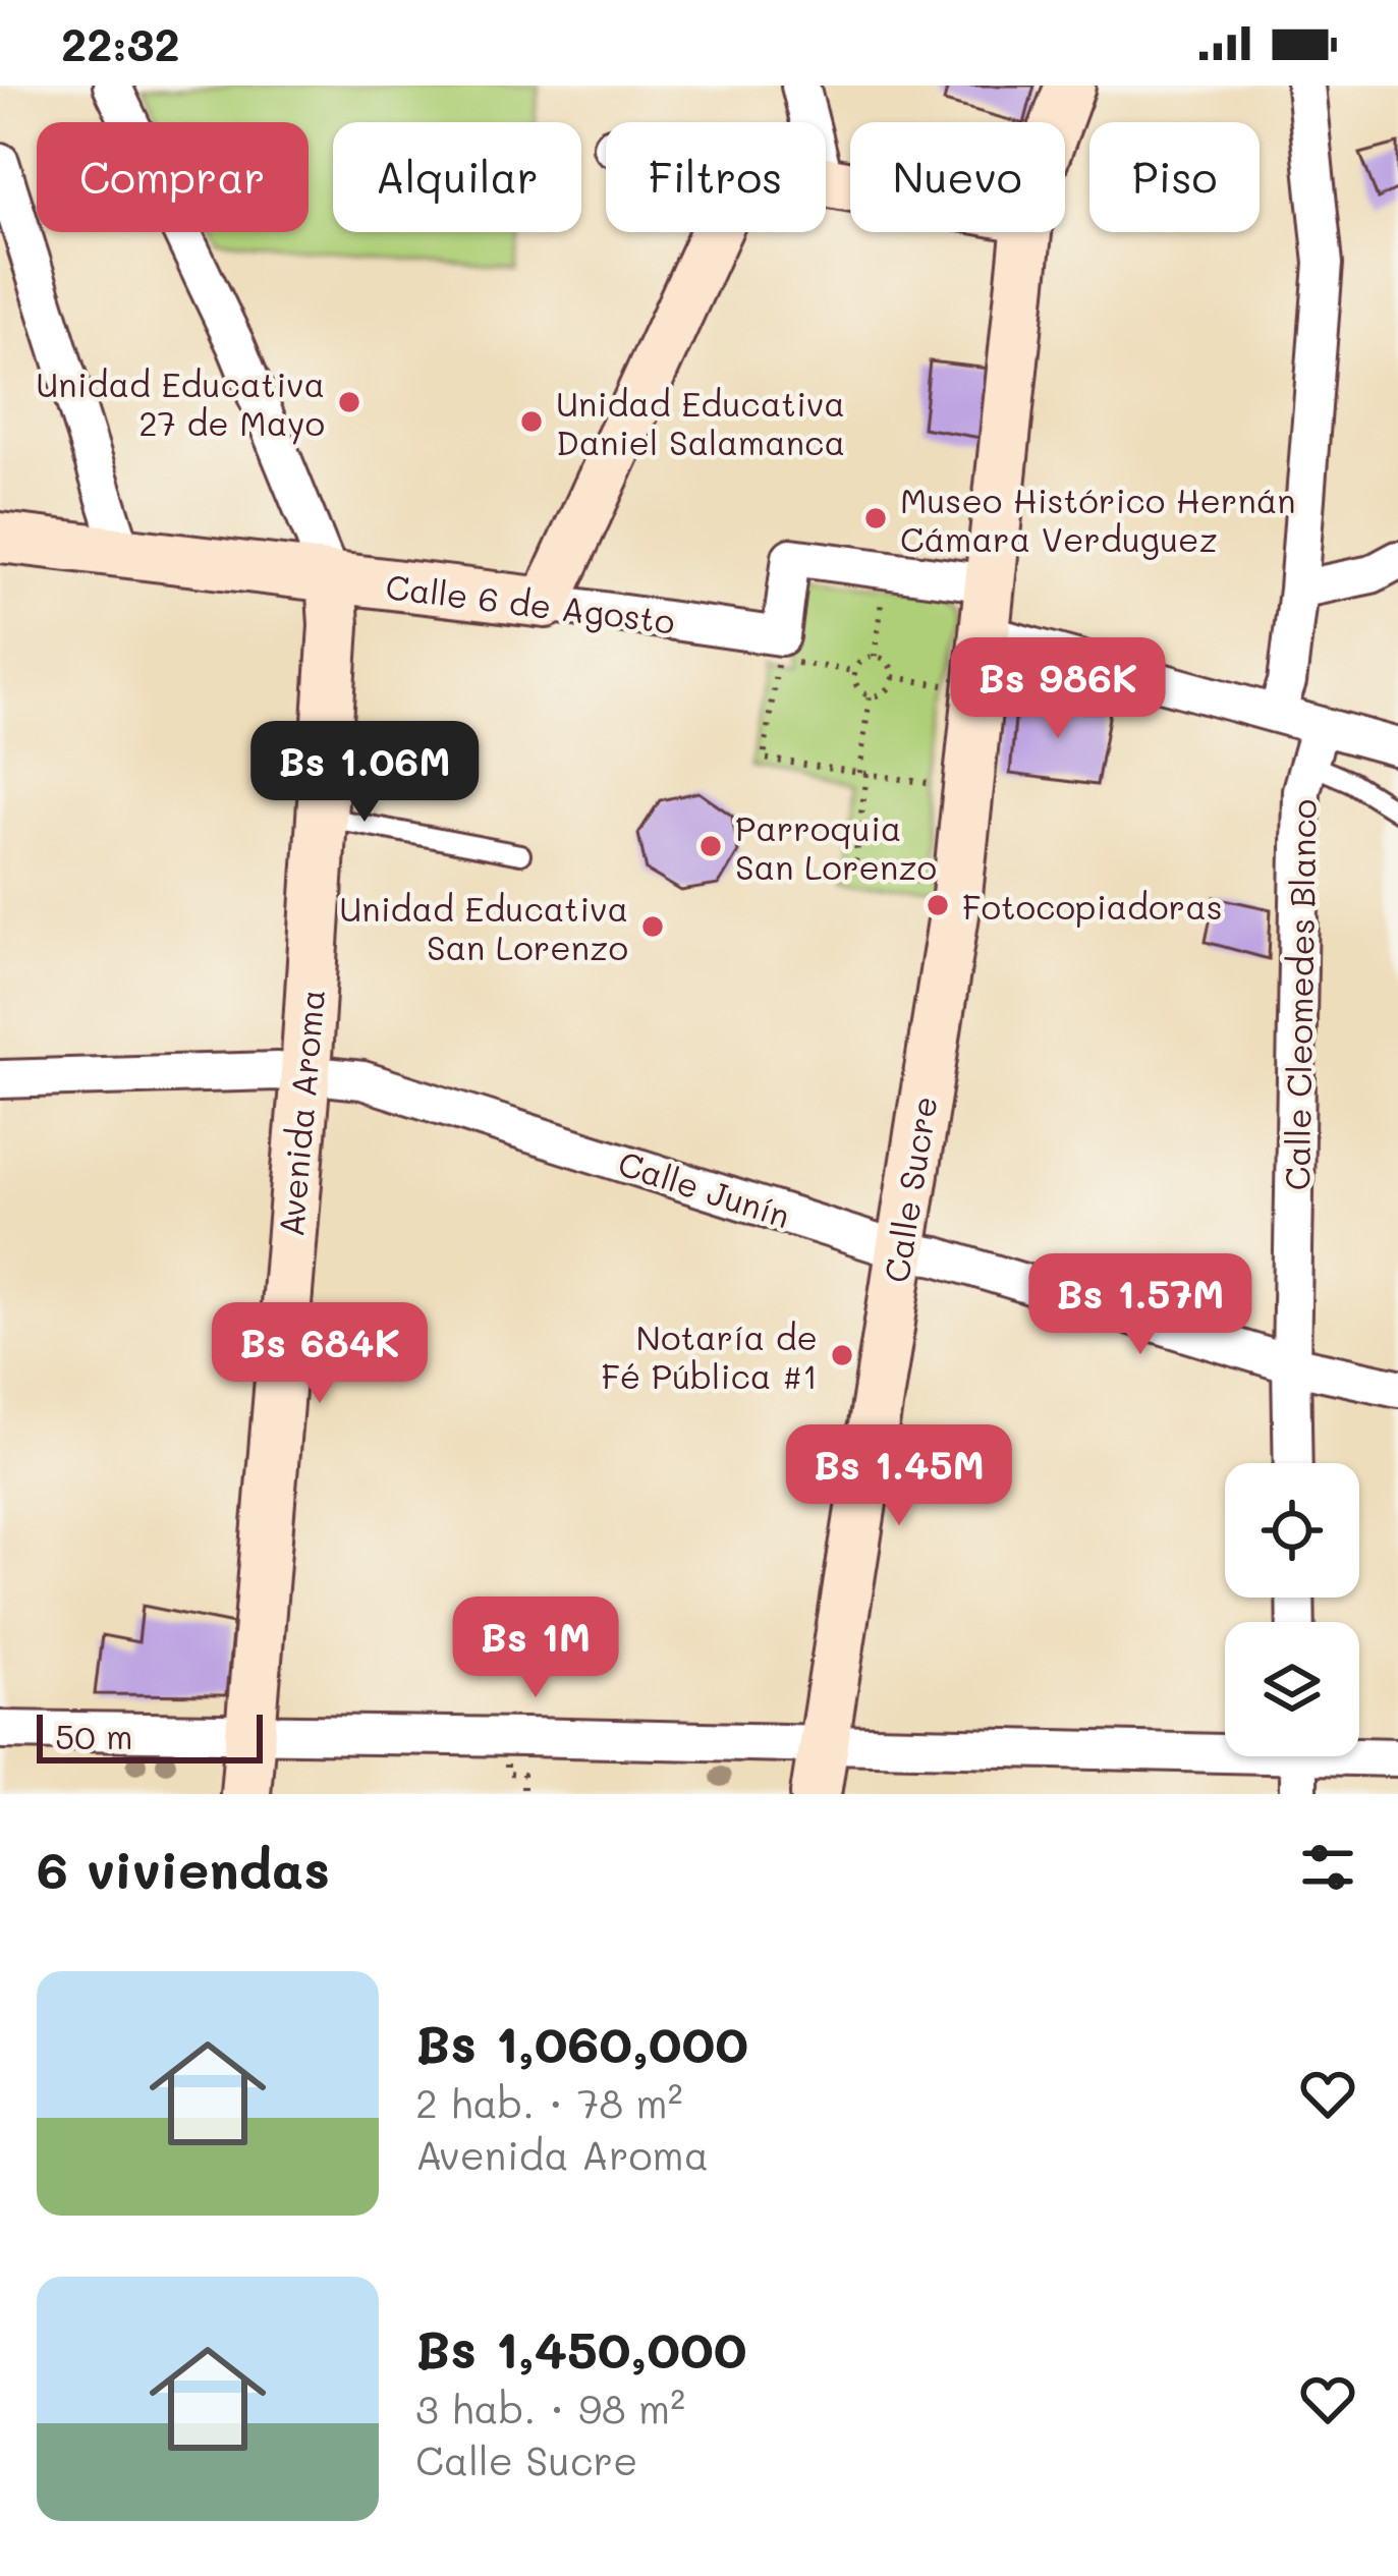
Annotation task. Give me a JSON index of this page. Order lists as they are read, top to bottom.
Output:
{
  "streets": {
    "main road": ["Calle 6 de Agosto", "Avenida Aroma", "Calle Sucre"],
    "street": ["Calle Cleomedes Blanco", "Calle Junín"]
  },
  "crossings": [
    ["Calle 6 de Agosto", "Avenida Aroma"],
    ["Calle 6 de Agosto", "Calle Sucre"],
    ["Calle Cleomedes Blanco", "Calle Junín"],
    ["Avenida Aroma", "Calle Junín"],
    ["Calle Junín", "Calle Sucre"]
  ],
  "places": [
    "Unidad Educativa 27 de Mayo",
    "Unidad Educativa Daniel Salamanca",
    "Museo Histórico Hernán Cámara Verduguez",
    "Parroquia San Lorenzo",
    "Fotocopiadoras",
    "Unidad Educativa San Lorenzo",
    "Notaría de Fé Pública #1"
  ],
  "scale_bar": "50 m",
  "page": {
    "status": "22:32",
    "chip": [
      "Comprar",
      "Alquilar",
      "Filtros",
      "Nuevo",
      "Piso"
    ],
    "price": [
      "Bs 986K",
      "Bs 1.06M",
      "Bs 1.57M",
      "Bs 684K",
      "Bs 1.45M",
      "Bs 1M"
    ],
    "scale": "50 m",
    "heading": "6 viviendas",
    "list": [
      {
        "name": "Bs 1,060,000",
        "note": "2 hab. · 78 m² · Avenida Aroma"
      },
      {
        "name": "Bs 1,450,000",
        "note": "3 hab. · 98 m² · Calle Sucre"
      }
    ]
  }
}
